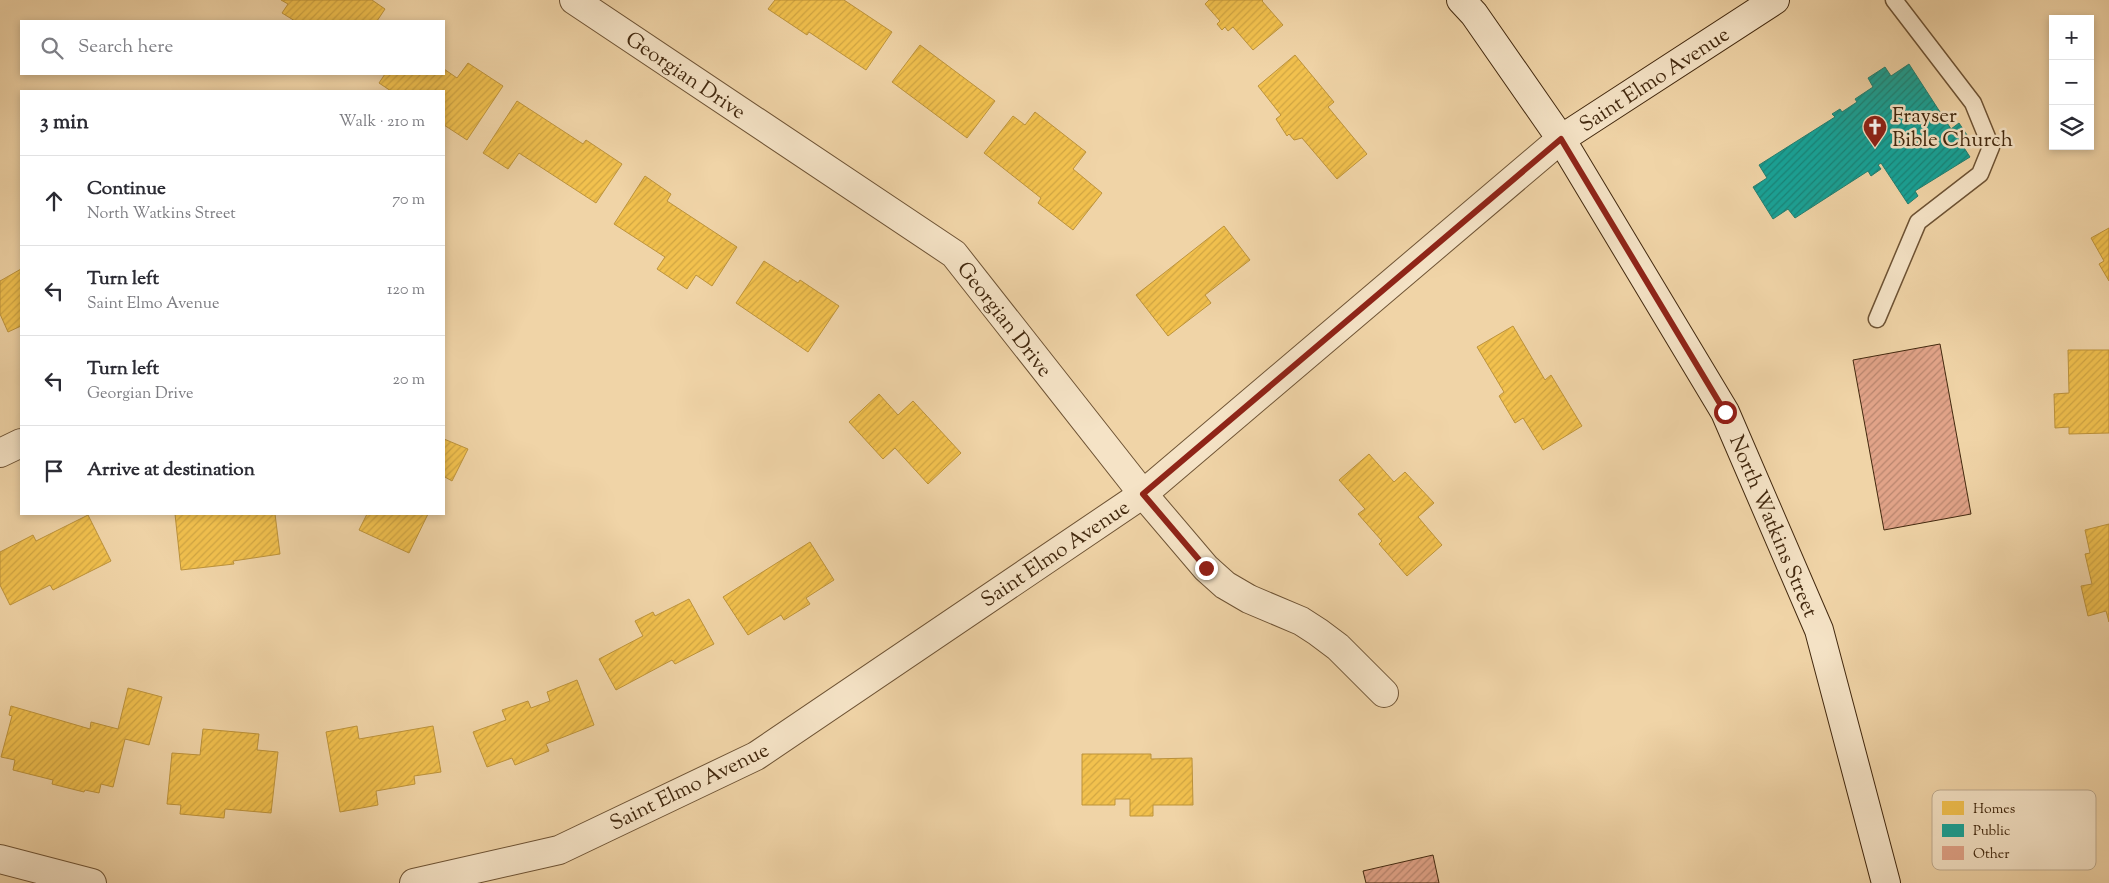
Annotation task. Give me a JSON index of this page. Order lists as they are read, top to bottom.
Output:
{
  "streets": {
    "street": ["Georgian Drive", "Saint Elmo Avenue", "North Watkins Street"]
  },
  "crossings": [
    ["Georgian Drive", "Saint Elmo Avenue"],
    ["Saint Elmo Avenue", "North Watkins Street"]
  ],
  "places": {
    "church": ["Frayser Bible Church"]
  },
  "legend": ["Homes", "Public", "Other"],
  "page": {
    "map_buttons": ["+", "−"],
    "search": "Search here",
    "heading": ["3 min", "Walk · 210 m"],
    "list": [
      ["Continue", "North Watkins Street", "70 m"],
      ["Turn left", "Saint Elmo Avenue", "120 m"],
      ["Turn left", "Georgian Drive", "20 m"],
      "Arrive at destination"
    ]
  }
}
